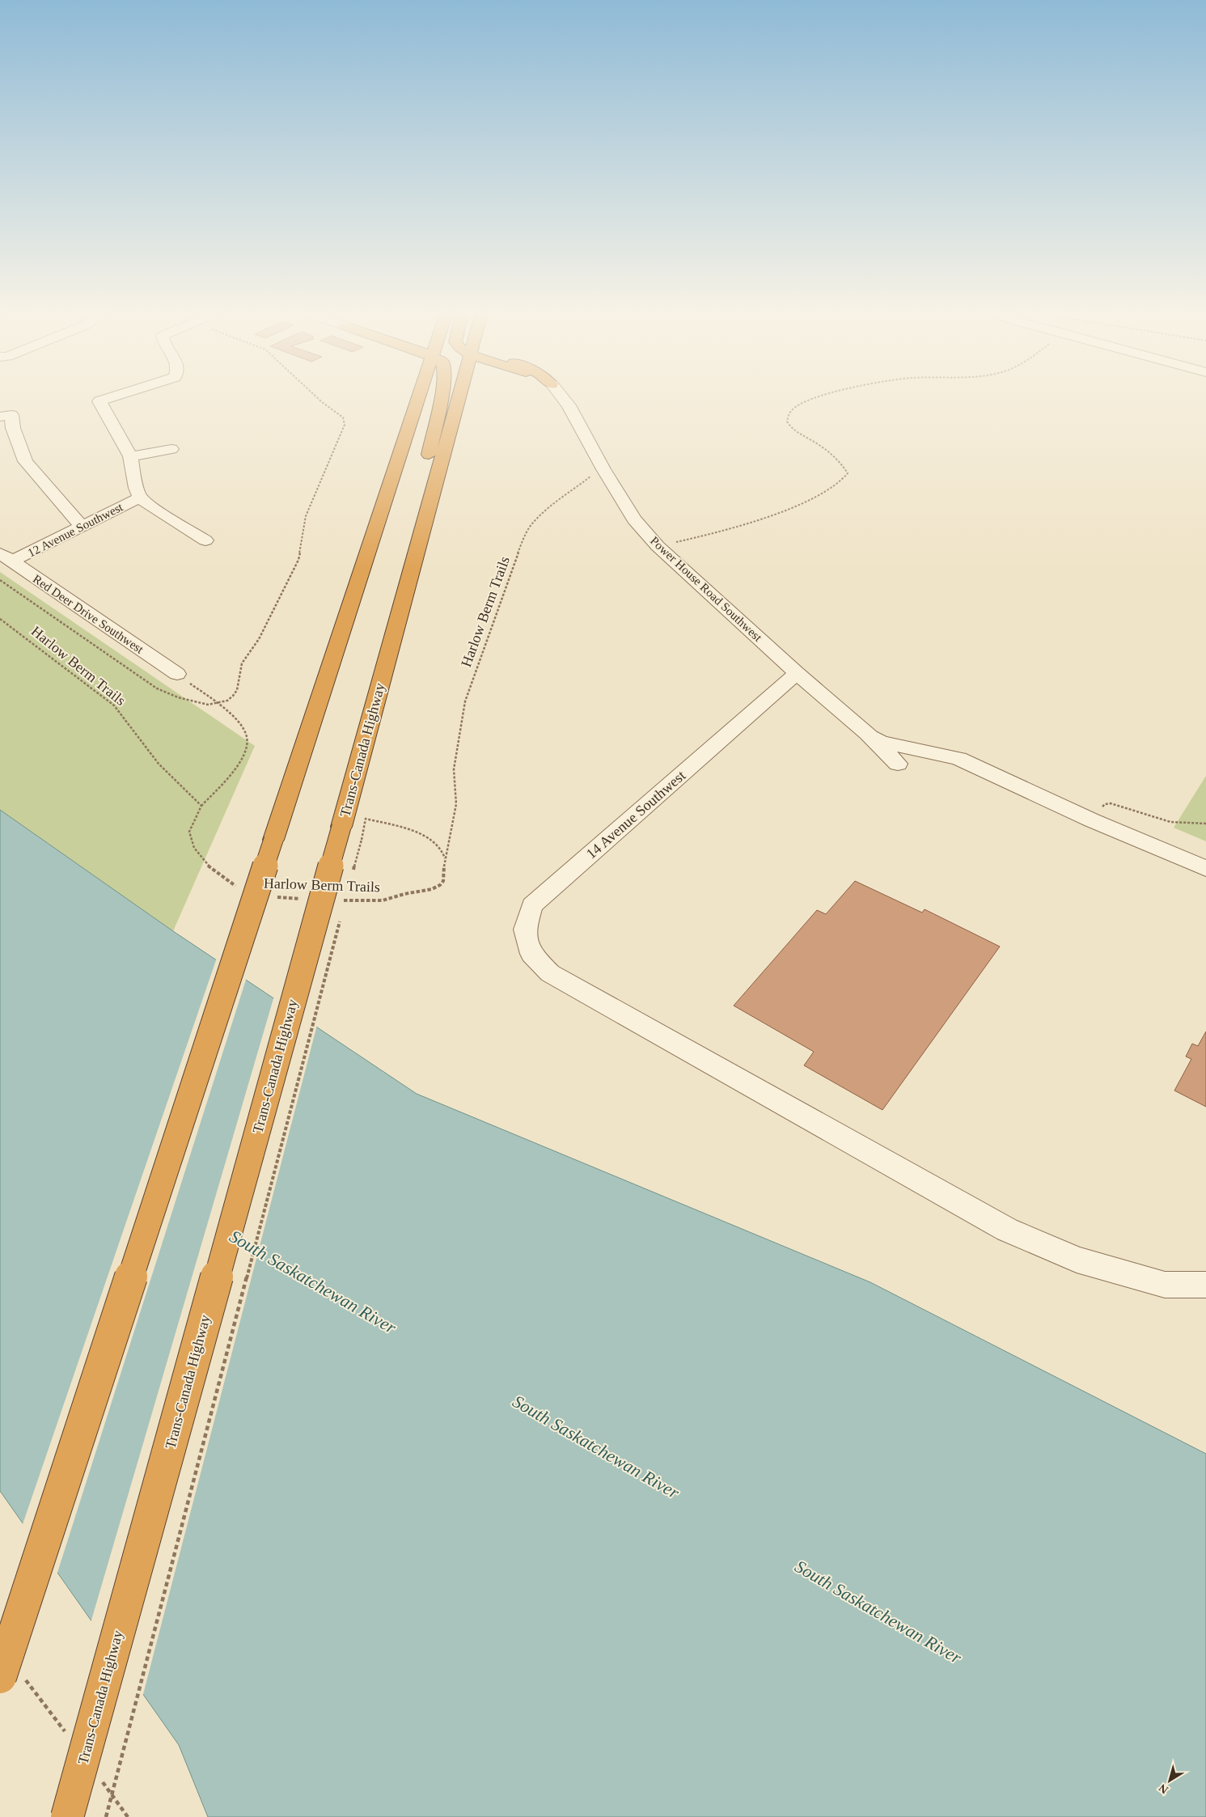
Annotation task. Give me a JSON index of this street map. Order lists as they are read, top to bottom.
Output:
{
  "streets": {
    "highway": ["Trans-Canada Highway"],
    "street": [
      "12 Avenue Southwest",
      "Power House Road Southwest",
      "Red Deer Drive Southwest",
      "14 Avenue Southwest"
    ],
    "path": ["Harlow Berm Trails"]
  },
  "crossings": [
    ["12 Avenue Southwest", "Red Deer Drive Southwest"],
    ["Power House Road Southwest", "Harlow Berm Trails"],
    ["Power House Road Southwest", "14 Avenue Southwest"]
  ],
  "water": ["South Saskatchewan River"],
  "north": "bottom left"
}
